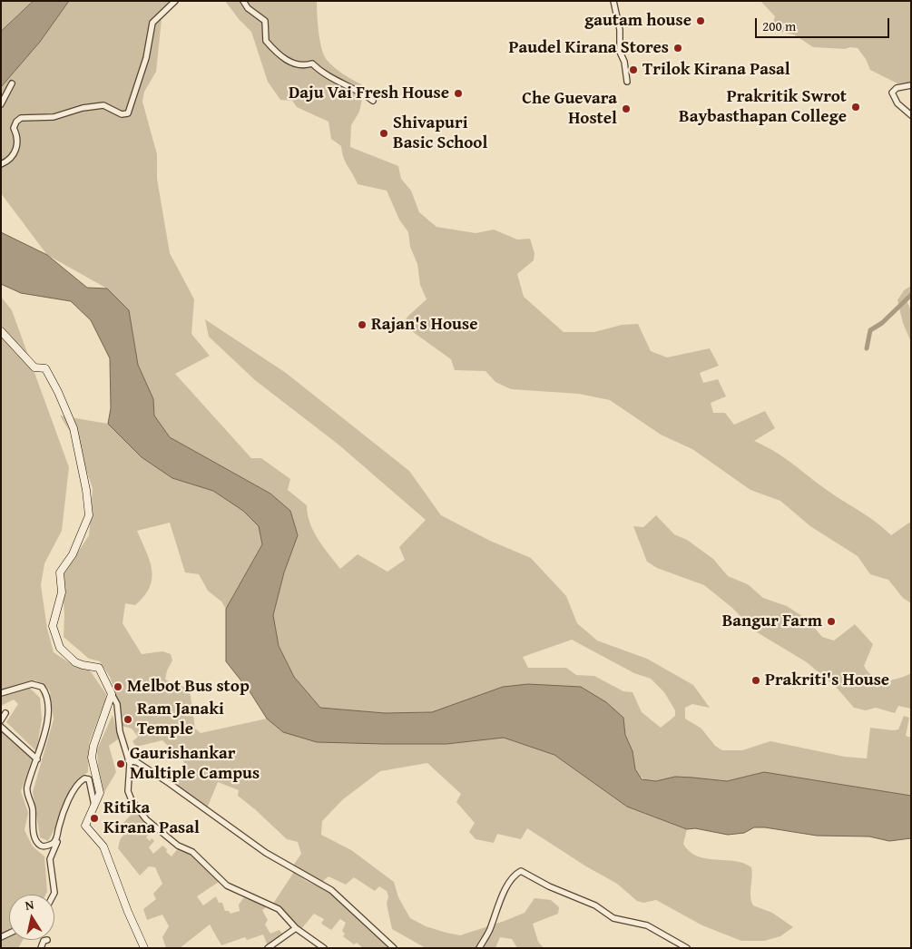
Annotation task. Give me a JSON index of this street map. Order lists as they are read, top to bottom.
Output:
{
  "places": [
    "gautam house",
    "Paudel Kirana Stores",
    "Trilok Kirana Pasal",
    "Daju Vai Fresh House",
    "Prakritik Swrot Baybasthapan College",
    "Che Guevara Hostel",
    "Shivapuri Basic School",
    "Rajan's House",
    "Bangur Farm",
    "Prakriti's House",
    "Melbot Bus stop",
    "Ram Janaki Temple",
    "Gaurishankar Multiple Campus",
    "Ritika Kirana Pasal"
  ],
  "scale_bar": "200 m",
  "north": "top"
}
